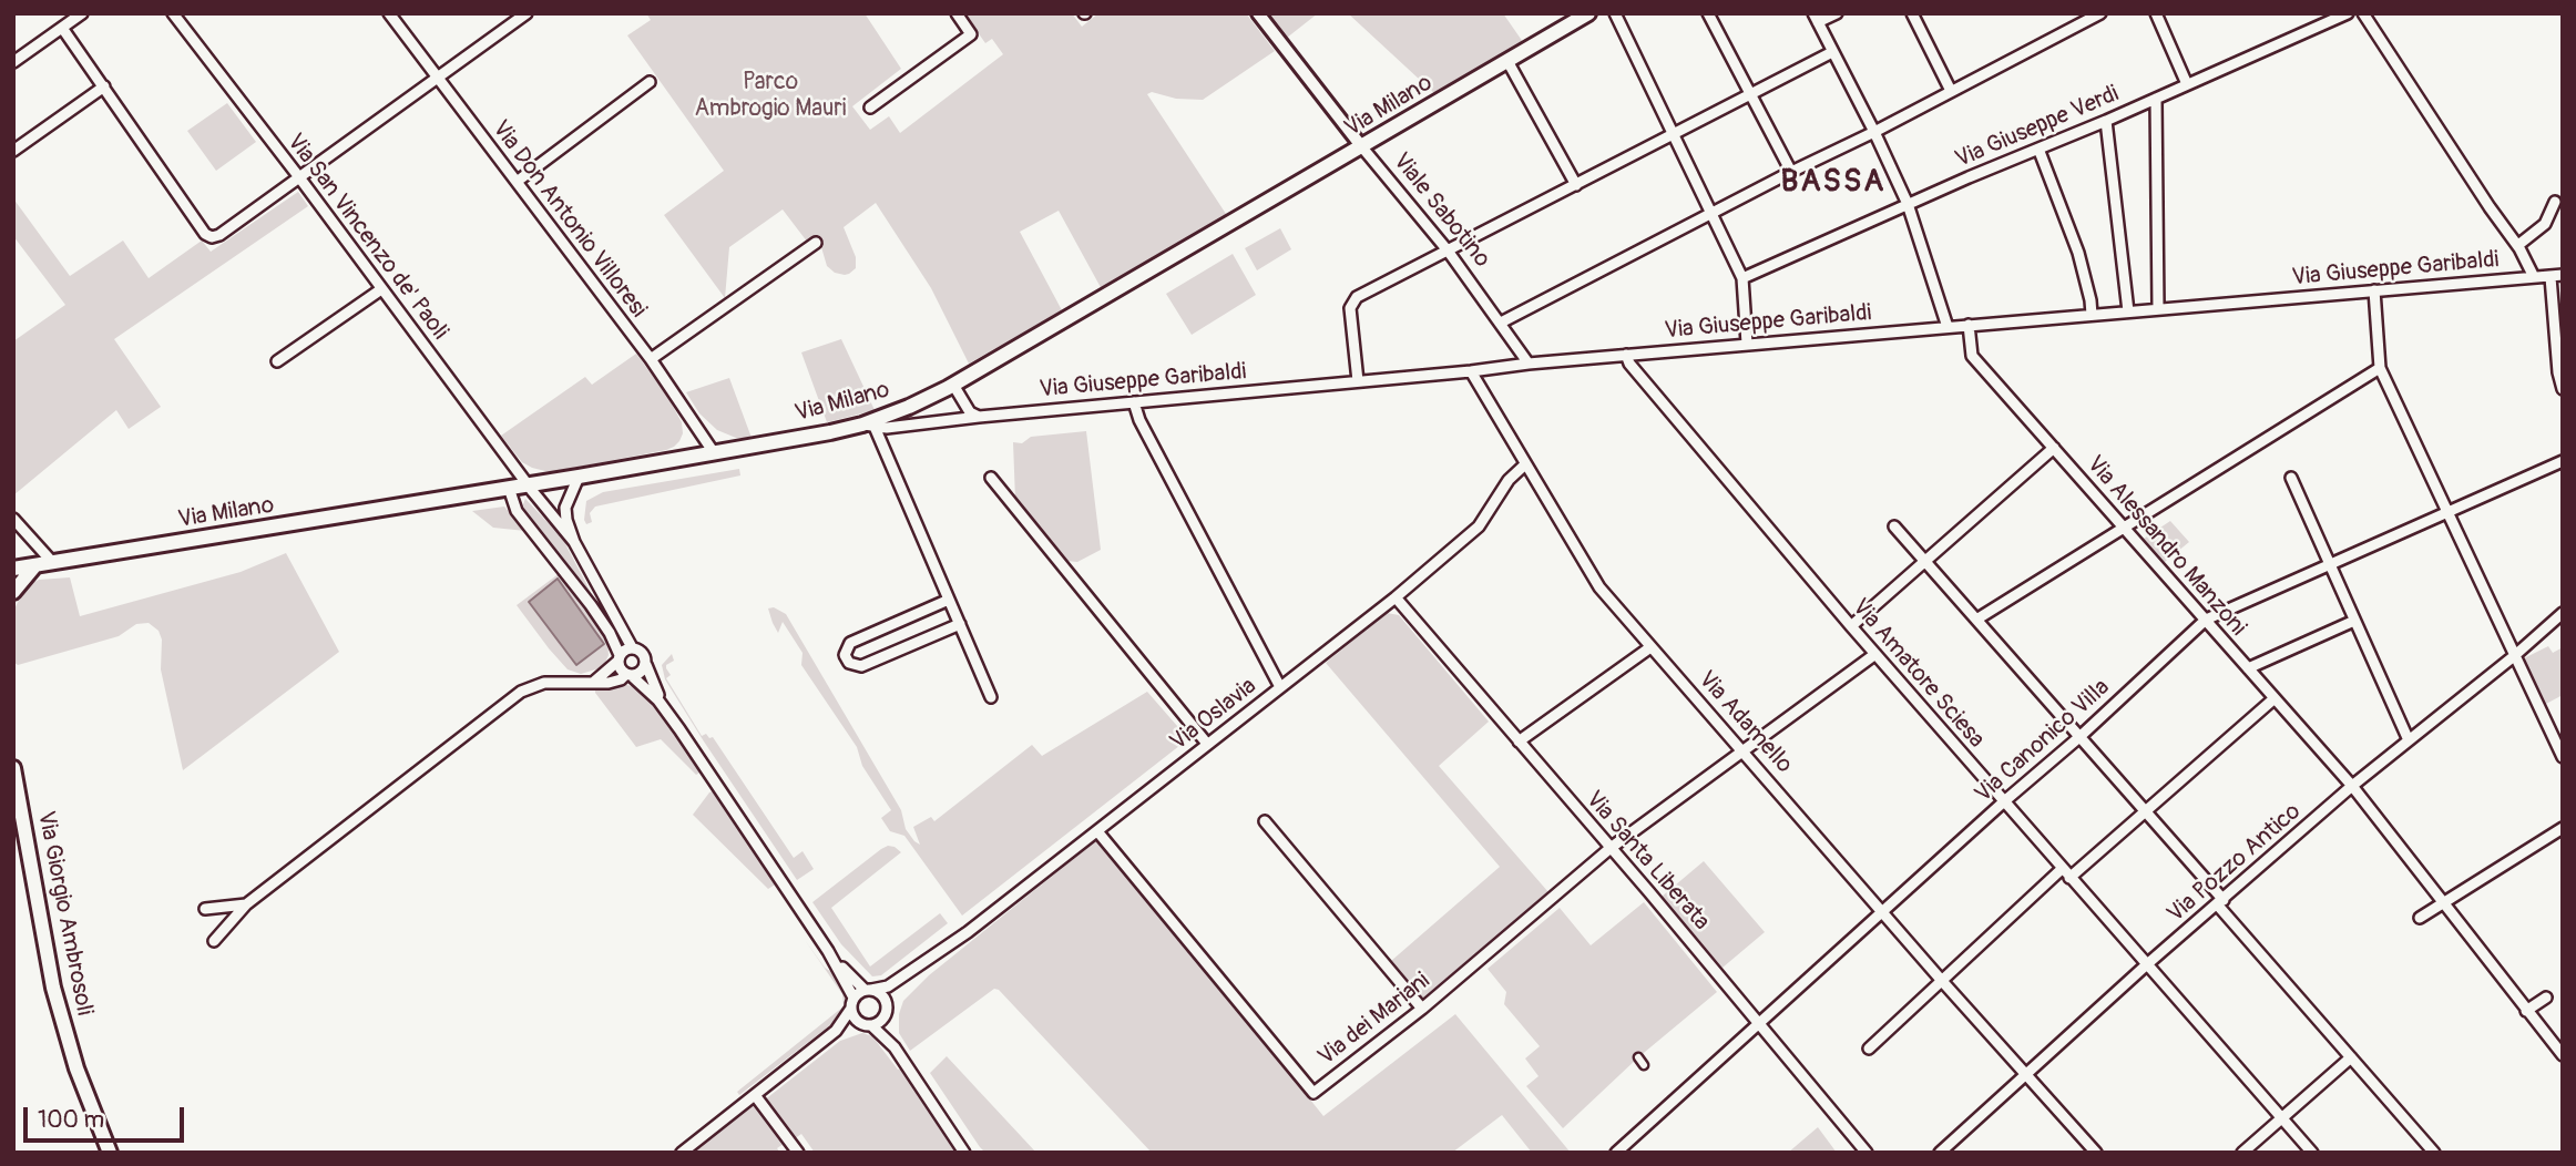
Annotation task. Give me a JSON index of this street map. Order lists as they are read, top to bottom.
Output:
{
  "streets": {
    "main road": ["Via Milano", "Via Giorgio Ambrosoli"],
    "street": [
      "Via Giuseppe Verdi",
      "Viale Sabotino",
      "Via Don Antonio Villoresi",
      "Via San Vincenzo de' Paoli",
      "Via Giuseppe Garibaldi",
      "Via Alessandro Manzoni",
      "Via Amatore Sciesa",
      "Via Oslavia",
      "Via Adamello",
      "Via Canonico Villa",
      "Via Santa Liberata",
      "Via Pozzo Antico",
      "Via dei Mariani"
    ]
  },
  "crossings": [
    ["Via Milano", "Viale Sabotino"],
    ["Via Milano", "Via Don Antonio Villoresi"],
    ["Via Milano", "Via San Vincenzo de' Paoli"],
    ["Via Milano", "Via Giuseppe Garibaldi"],
    ["Viale Sabotino", "Via Giuseppe Garibaldi"],
    ["Via Giuseppe Garibaldi", "Via Alessandro Manzoni"],
    ["Via Giuseppe Garibaldi", "Via Amatore Sciesa"],
    ["Via Giuseppe Garibaldi", "Via Adamello"],
    ["Via Alessandro Manzoni", "Via Canonico Villa"],
    ["Via Alessandro Manzoni", "Via Pozzo Antico"],
    ["Via Amatore Sciesa", "Via Canonico Villa"],
    ["Via Amatore Sciesa", "Via Pozzo Antico"],
    ["Via Amatore Sciesa", "Via dei Mariani"],
    ["Via Oslavia", "Via Adamello"],
    ["Via Oslavia", "Via Santa Liberata"],
    ["Via Oslavia", "Via dei Mariani"],
    ["Via Adamello", "Via Canonico Villa"],
    ["Via Adamello", "Via Pozzo Antico"],
    ["Via Adamello", "Via dei Mariani"],
    ["Via Canonico Villa", "Via Santa Liberata"],
    ["Via Santa Liberata", "Via dei Mariani"]
  ],
  "districts": ["BASSA"],
  "parks": ["Parco Ambrogio Mauri"],
  "scale_bar": "100 m"
}
